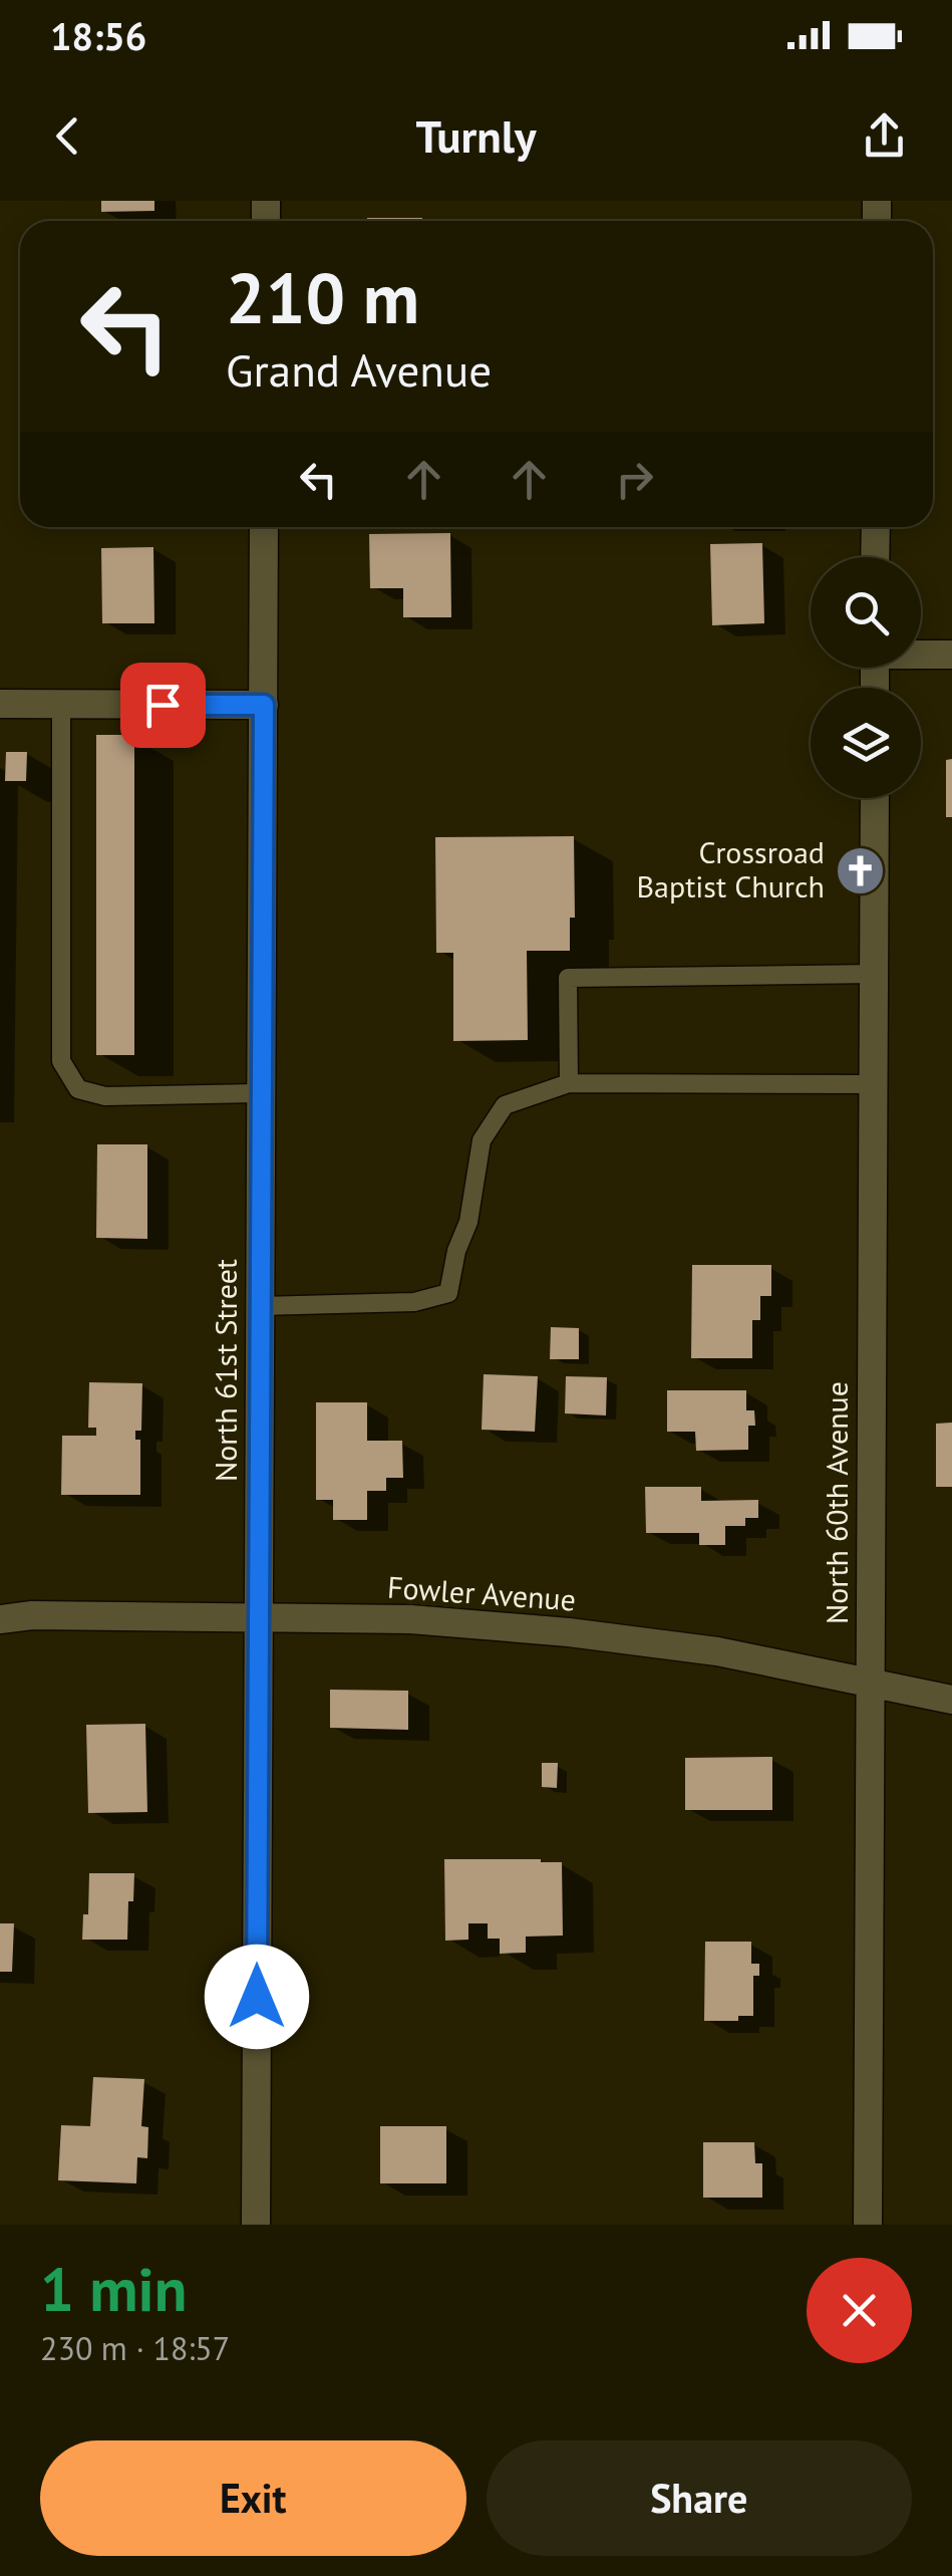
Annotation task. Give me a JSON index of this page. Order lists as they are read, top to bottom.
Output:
{
  "streets": {
    "street": ["North 61st Street", "North 60th Avenue", "Fowler Avenue"]
  },
  "crossings": [
    ["North 61st Street", "Fowler Avenue"],
    ["North 60th Avenue", "Fowler Avenue"]
  ],
  "places": {
    "church": ["Crossroad Baptist Church"]
  },
  "page": {
    "status": "18:56",
    "header": "Turnly",
    "turn": ["210 m", "Grand Avenue"],
    "heading": ["1 min", "230 m · 18:57"],
    "buttons": ["Exit", "Share"]
  }
}
